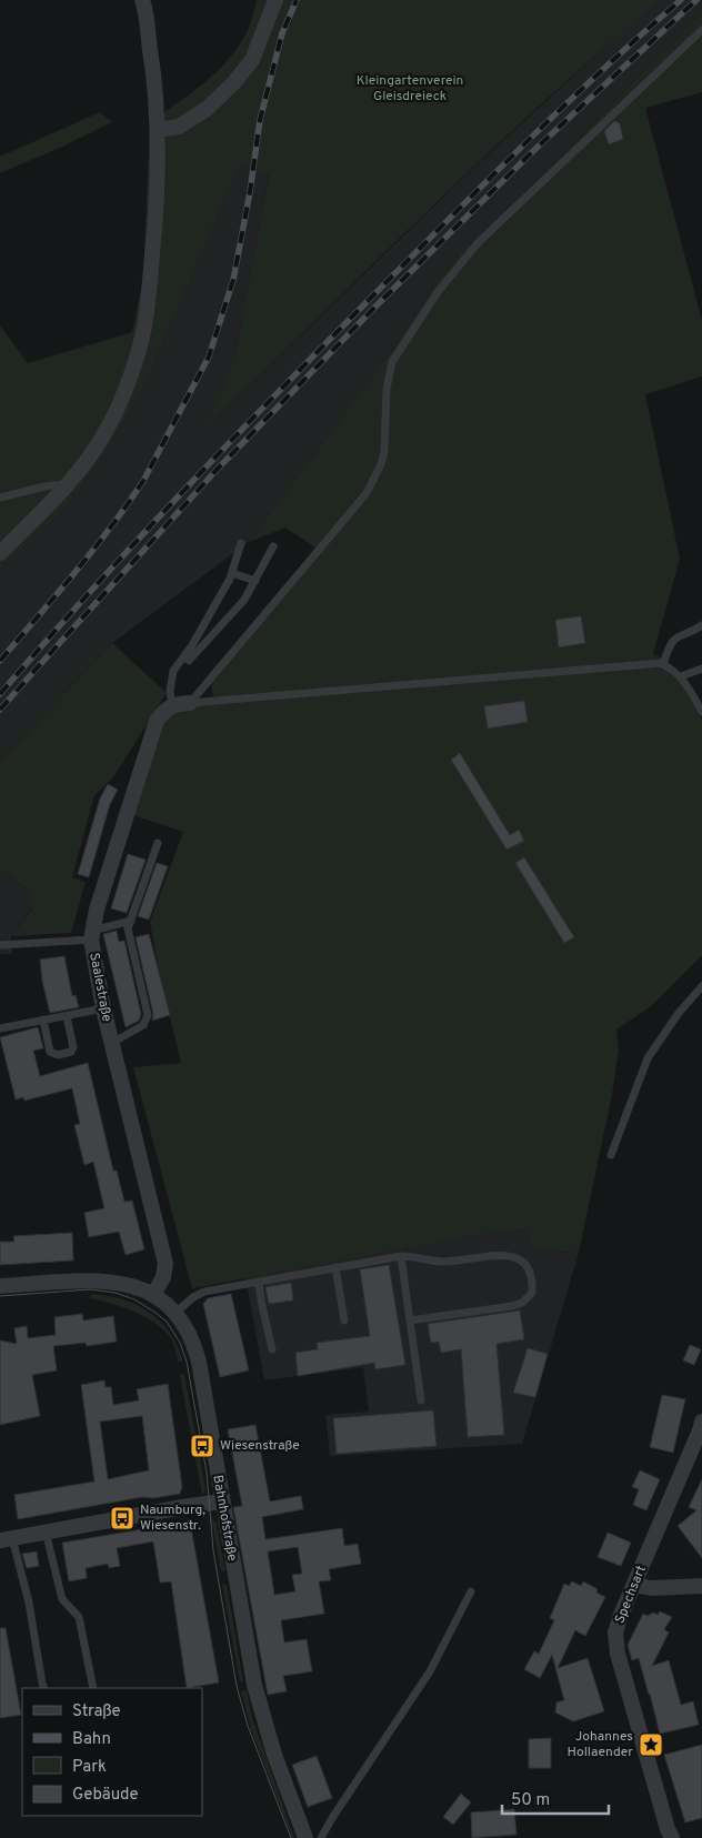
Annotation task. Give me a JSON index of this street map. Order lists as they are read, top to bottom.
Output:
{
  "streets": {
    "street": ["Saalestraße", "Bahnhofstraße", "Spechsart"]
  },
  "crossings": [
    ["Saalestraße", "Bahnhofstraße"]
  ],
  "parks": ["Kleingartenverein Gleisdreieck"],
  "places": {
    "bus stop": ["Wiesenstraße", "Naumburg, Wiesenstr."],
    "place": ["Johannes Hollaender"]
  },
  "legend": [
    "Straße",
    "Bahn",
    "Park",
    "Gebäude"
  ],
  "scale_bar": "50 m"
}
